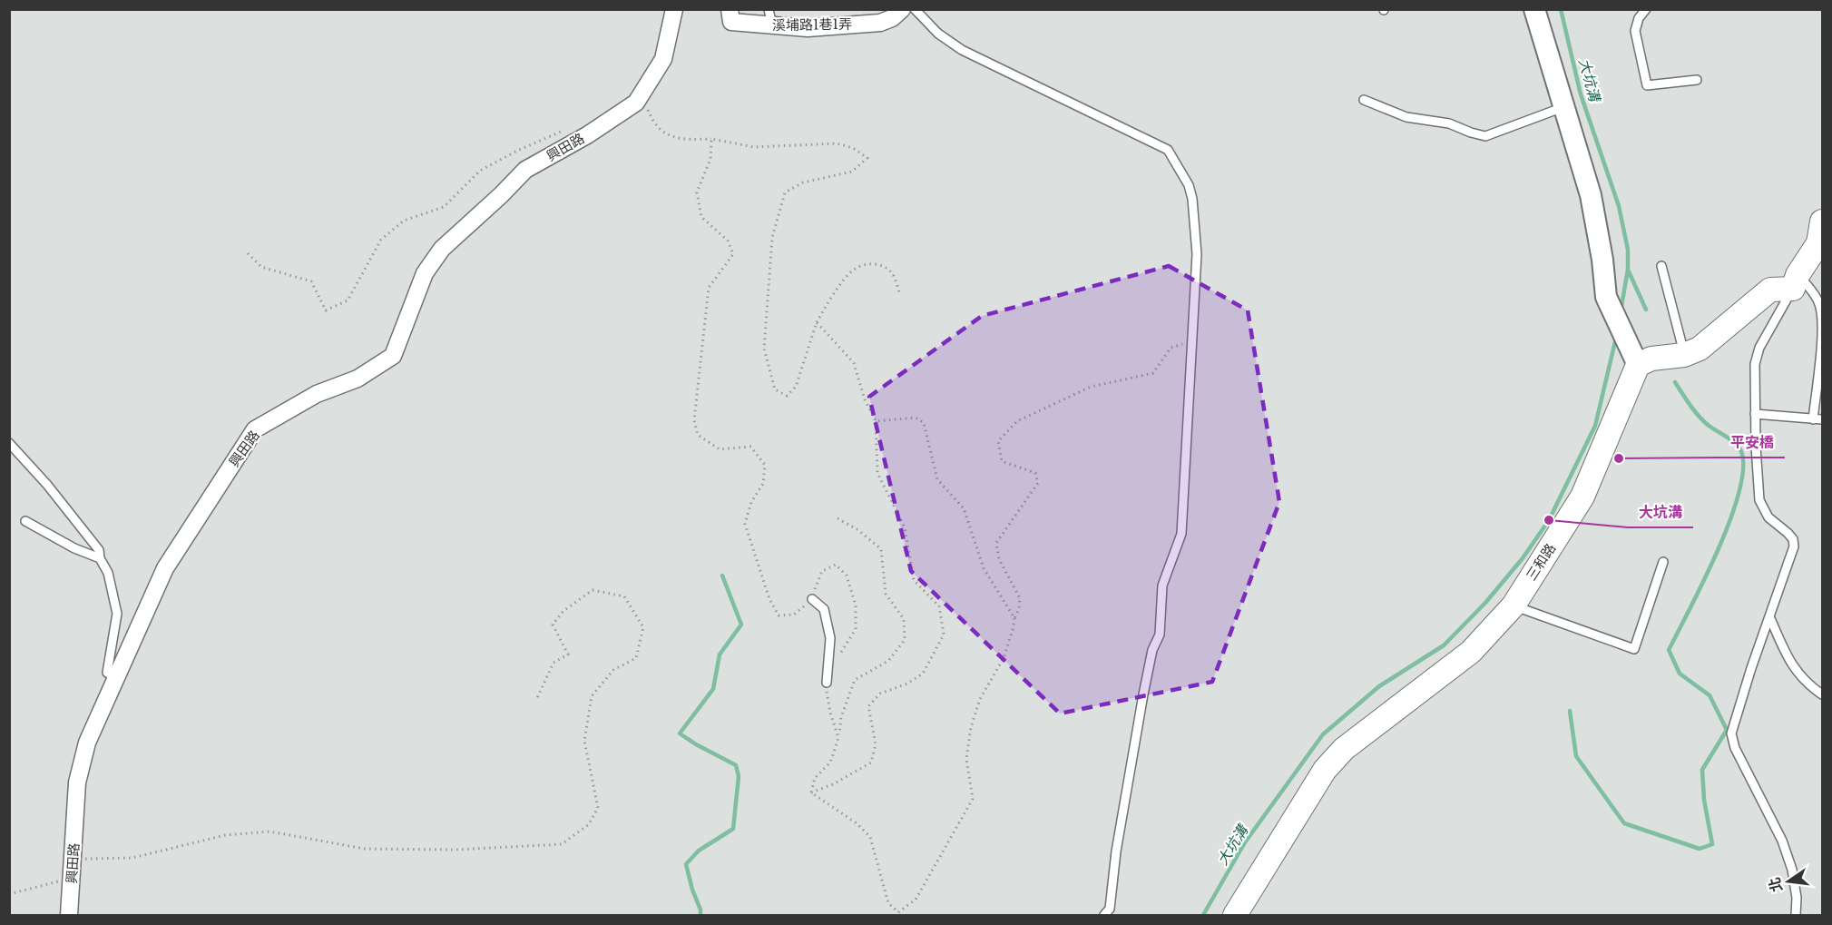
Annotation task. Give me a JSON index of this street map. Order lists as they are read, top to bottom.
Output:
{
  "streets": {
    "main road": ["三和路"],
    "street": ["溪埔路1巷1弄", "興田路"]
  },
  "water": ["大坑溝"],
  "places": ["平安橋", "大坑溝"],
  "north": "left"
}
